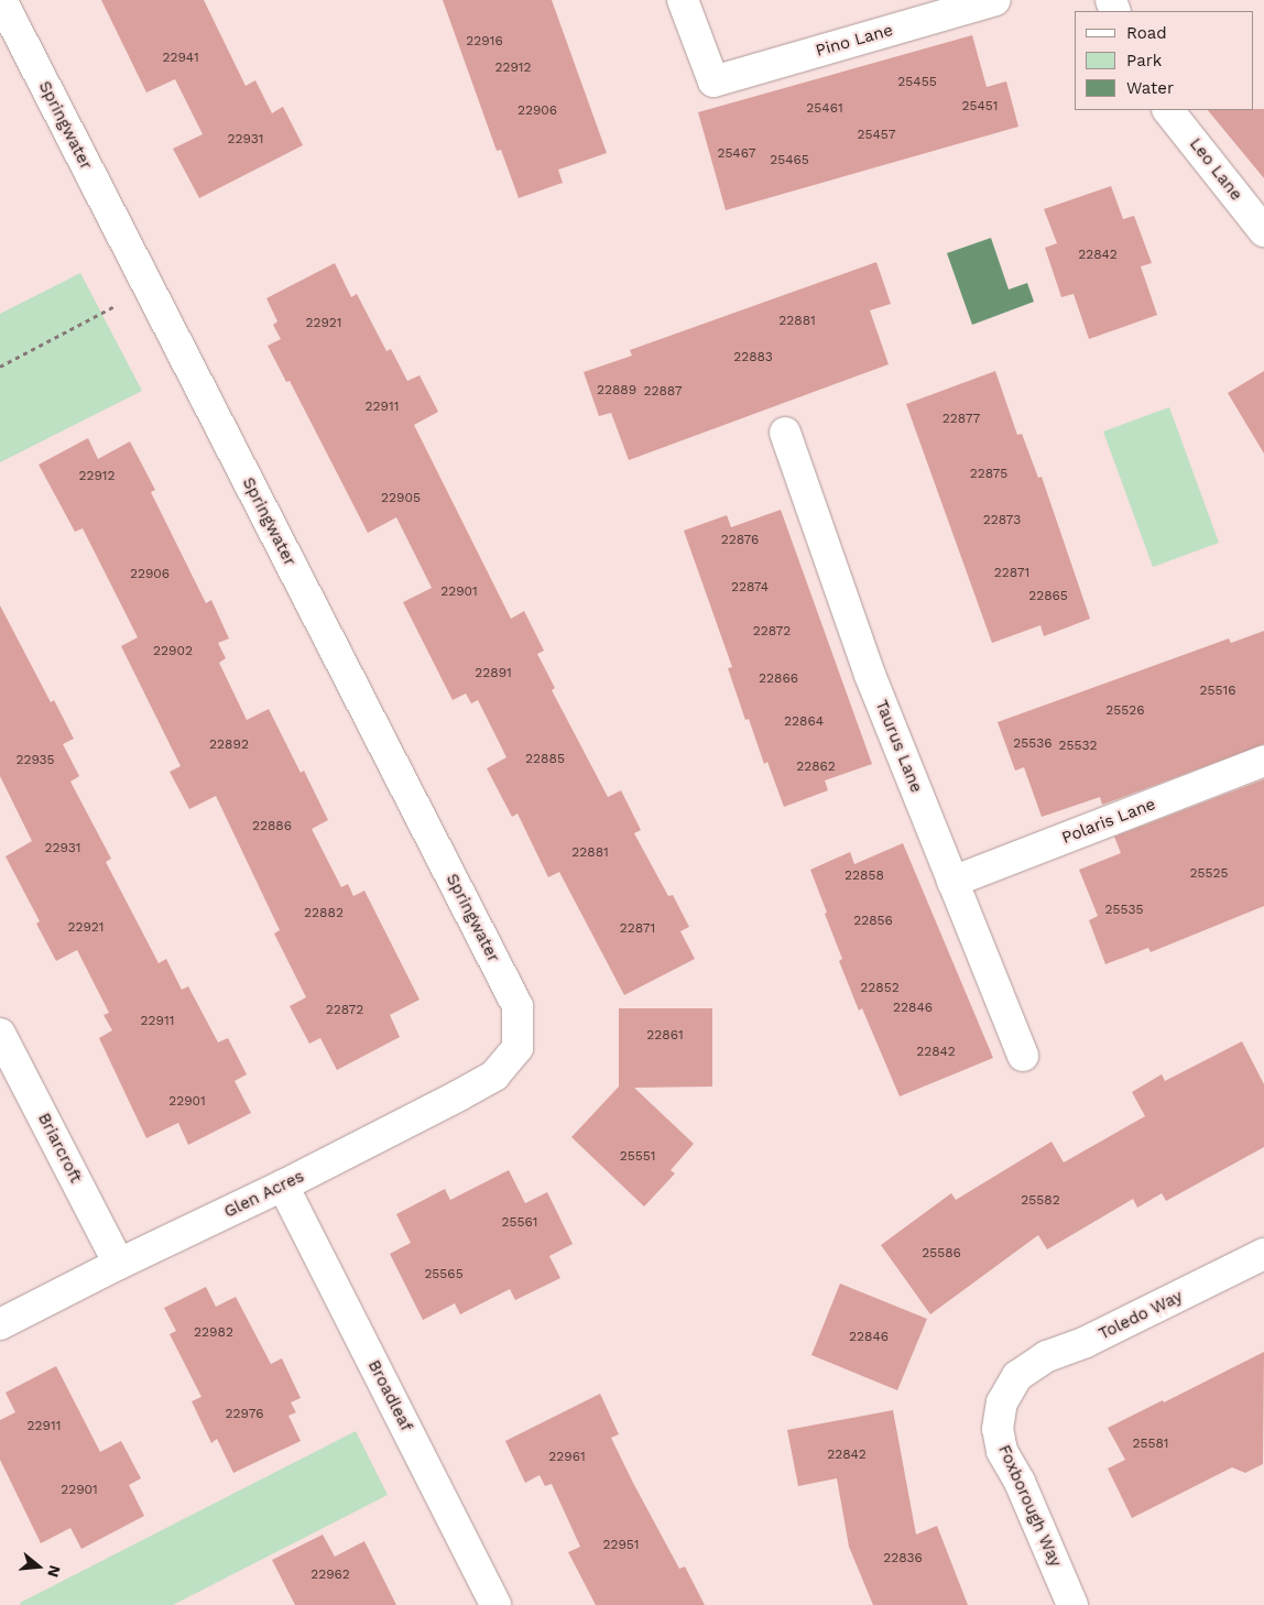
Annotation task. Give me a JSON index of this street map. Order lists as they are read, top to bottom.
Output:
{
  "streets": {
    "street": [
      "Pino Lane",
      "Springwater",
      "Leo Lane",
      "Taurus Lane",
      "Polaris Lane",
      "Briarcroft",
      "Glen Acres",
      "Toledo Way",
      "Broadleaf",
      "Foxborough Way"
    ]
  },
  "crossings": [
    ["Springwater", "Glen Acres"],
    ["Taurus Lane", "Polaris Lane"],
    ["Briarcroft", "Glen Acres"],
    ["Glen Acres", "Broadleaf"],
    ["Toledo Way", "Foxborough Way"]
  ],
  "house_numbers": [
    "22916",
    "22941",
    "22912",
    "25455",
    "25451",
    "25461",
    "22906",
    "25457",
    "22931",
    "25467",
    "25465",
    "22842",
    "22881",
    "22921",
    "22883",
    "22889",
    "22887",
    "22911",
    "22877",
    "22875",
    "22912",
    "22905",
    "22873",
    "22876",
    "22871",
    "22906",
    "22874",
    "22901",
    "22865",
    "22872",
    "22902",
    "22891",
    "22866",
    "25516",
    "25526",
    "22864",
    "25536",
    "22892",
    "25532",
    "22885",
    "22935",
    "22862",
    "22886",
    "22931",
    "22881",
    "25525",
    "22858",
    "25535",
    "22882",
    "22856",
    "22921",
    "22871",
    "22852",
    "22846",
    "22872",
    "22911",
    "22861",
    "22842",
    "22901",
    "25551",
    "25582",
    "25561",
    "25586",
    "25565",
    "22982",
    "22846",
    "22976",
    "22911",
    "25581",
    "22842",
    "22961",
    "22901",
    "22951",
    "22836",
    "22962"
  ],
  "legend": ["Road", "Park", "Water"],
  "north": "right"
}
